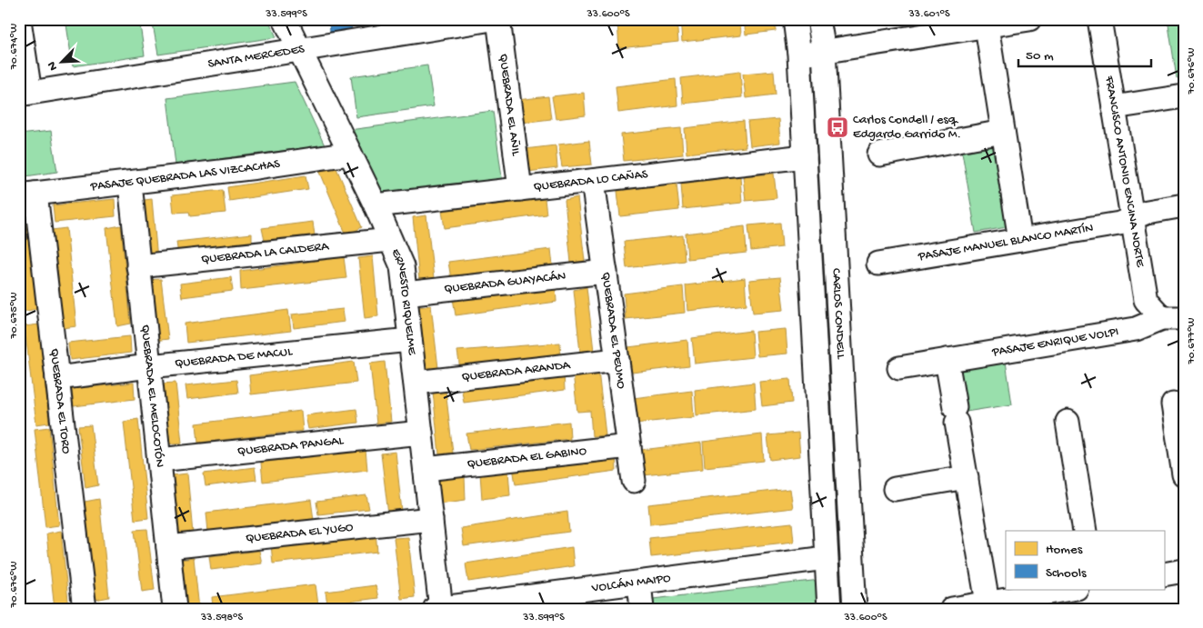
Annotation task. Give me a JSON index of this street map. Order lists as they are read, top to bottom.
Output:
{
  "streets": {
    "street": [
      "SANTA MERCEDES",
      "QUEBRADA EL AÑIL",
      "FRANCISCO ANTONIO ENCINA NORTE",
      "PASAJE QUEBRADA LAS VIZCACHAS",
      "QUEBRADA LO CAÑAS",
      "PASAJE MANUEL BLANCO MARTÍN",
      "QUEBRADA LA CALDERA",
      "QUEBRADA GUAYACÁN",
      "ERNESTO RIQUELME",
      "CARLOS CONDELL",
      "QUEBRADA EL PEUMO",
      "PASAJE ENRIQUE VOLPI",
      "QUEBRADA DE MACUL",
      "QUEBRADA ARANDA",
      "QUEBRADA EL MELOCOTÓN",
      "QUEBRADA EL TORO",
      "QUEBRADA PANGAL",
      "QUEBRADA EL GABINO",
      "QUEBRADA EL YUGO",
      "VOLCÁN MAIPO"
    ]
  },
  "crossings": [
    ["SANTA MERCEDES", "ERNESTO RIQUELME"],
    ["QUEBRADA EL AÑIL", "QUEBRADA LO CAÑAS"],
    ["FRANCISCO ANTONIO ENCINA NORTE", "PASAJE MANUEL BLANCO MARTÍN"],
    ["FRANCISCO ANTONIO ENCINA NORTE", "PASAJE ENRIQUE VOLPI"],
    ["PASAJE QUEBRADA LAS VIZCACHAS", "ERNESTO RIQUELME"],
    ["PASAJE QUEBRADA LAS VIZCACHAS", "QUEBRADA EL MELOCOTÓN"],
    ["PASAJE QUEBRADA LAS VIZCACHAS", "QUEBRADA EL TORO"],
    ["QUEBRADA LO CAÑAS", "ERNESTO RIQUELME"],
    ["QUEBRADA LO CAÑAS", "CARLOS CONDELL"],
    ["QUEBRADA LO CAÑAS", "QUEBRADA EL PEUMO"],
    ["QUEBRADA LA CALDERA", "ERNESTO RIQUELME"],
    ["QUEBRADA LA CALDERA", "QUEBRADA EL MELOCOTÓN"],
    ["QUEBRADA GUAYACÁN", "ERNESTO RIQUELME"],
    ["QUEBRADA GUAYACÁN", "QUEBRADA EL PEUMO"],
    ["ERNESTO RIQUELME", "QUEBRADA DE MACUL"],
    ["ERNESTO RIQUELME", "QUEBRADA ARANDA"],
    ["ERNESTO RIQUELME", "QUEBRADA PANGAL"],
    ["ERNESTO RIQUELME", "QUEBRADA EL GABINO"],
    ["ERNESTO RIQUELME", "QUEBRADA EL YUGO"],
    ["ERNESTO RIQUELME", "VOLCÁN MAIPO"],
    ["CARLOS CONDELL", "VOLCÁN MAIPO"],
    ["QUEBRADA EL PEUMO", "QUEBRADA ARANDA"],
    ["QUEBRADA EL PEUMO", "QUEBRADA EL GABINO"],
    ["QUEBRADA DE MACUL", "QUEBRADA EL MELOCOTÓN"],
    ["QUEBRADA DE MACUL", "QUEBRADA EL TORO"],
    ["QUEBRADA EL MELOCOTÓN", "QUEBRADA PANGAL"],
    ["QUEBRADA EL MELOCOTÓN", "QUEBRADA EL YUGO"]
  ],
  "places": {
    "bus stop": ["Carlos Condell / esq. Edgardo Garrido M."]
  },
  "legend": ["Homes", "Schools"],
  "scale_bar": "50 m",
  "north": "bottom left",
  "coordinates": [
    "33.599°S",
    "33.600°S",
    "33.601°S",
    "70.674°W",
    "70.676°W",
    "70.675°W",
    "70.677°W",
    "33.598°S"
  ]
}
